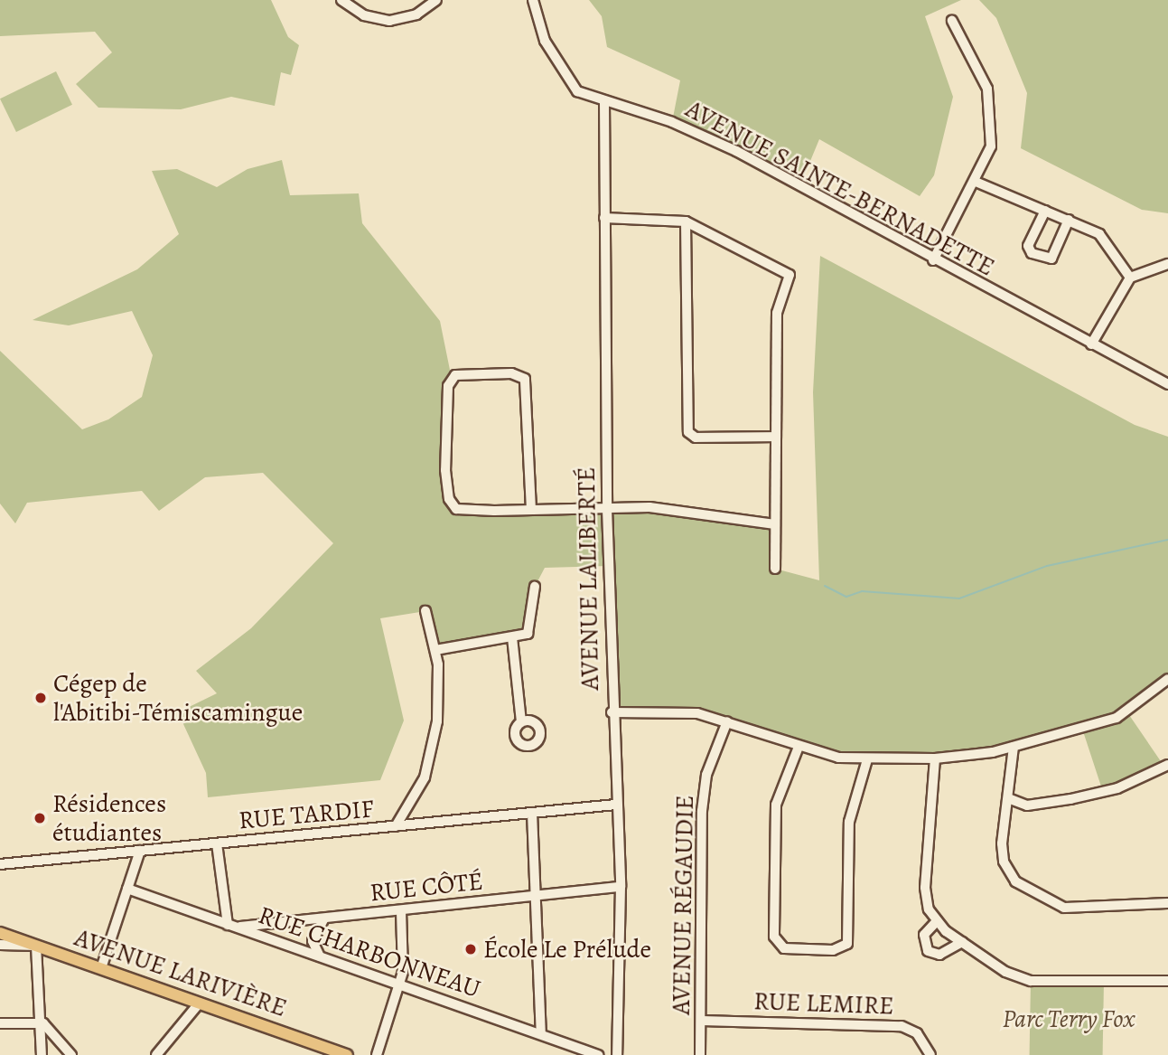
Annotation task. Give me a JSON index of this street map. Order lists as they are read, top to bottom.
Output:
{
  "streets": {
    "main road": ["AVENUE LARIVIÈRE"],
    "street": [
      "AVENUE SAINTE-BERNADETTE",
      "AVENUE LALIBERTÉ",
      "RUE TARDIF",
      "RUE CÔTÉ",
      "AVENUE RÉGAUDIE",
      "RUE CHARBONNEAU",
      "RUE LEMIRE"
    ]
  },
  "crossings": [
    ["AVENUE SAINTE-BERNADETTE", "AVENUE LALIBERTÉ"],
    ["AVENUE LALIBERTÉ", "RUE TARDIF"],
    ["AVENUE LALIBERTÉ", "RUE CÔTÉ"],
    ["RUE CÔTÉ", "RUE CHARBONNEAU"],
    ["AVENUE RÉGAUDIE", "RUE LEMIRE"]
  ],
  "parks": ["Parc Terry Fox"],
  "places": ["Cégep de l'Abitibi-Témiscamingue", "Résidences étudiantes", "École Le Prélude"]
}
